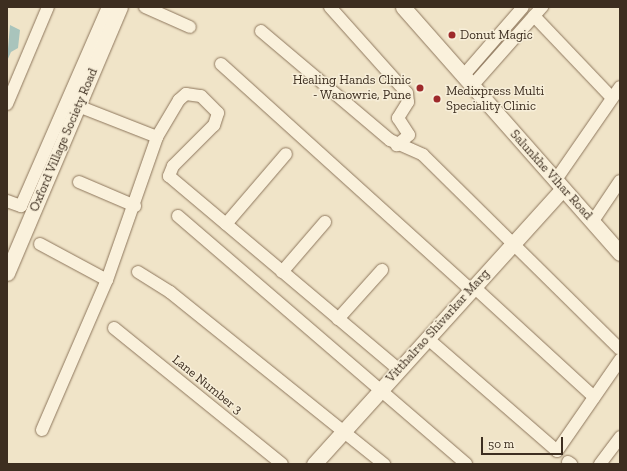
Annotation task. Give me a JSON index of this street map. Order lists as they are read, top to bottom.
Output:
{
  "streets": {
    "street": [
      "Oxford Village Society Road",
      "Salunkhe Vihar Road",
      "Vitthalrao Shivarkar Marg",
      "Lane Number 3"
    ]
  },
  "crossings": [
    ["Salunkhe Vihar Road", "Vitthalrao Shivarkar Marg"]
  ],
  "places": ["Donut Magic", "Healing Hands Clinic - Wanowrie, Pune", "Medixpress Multi Speciality Clinic"],
  "scale_bar": "50 m"
}
